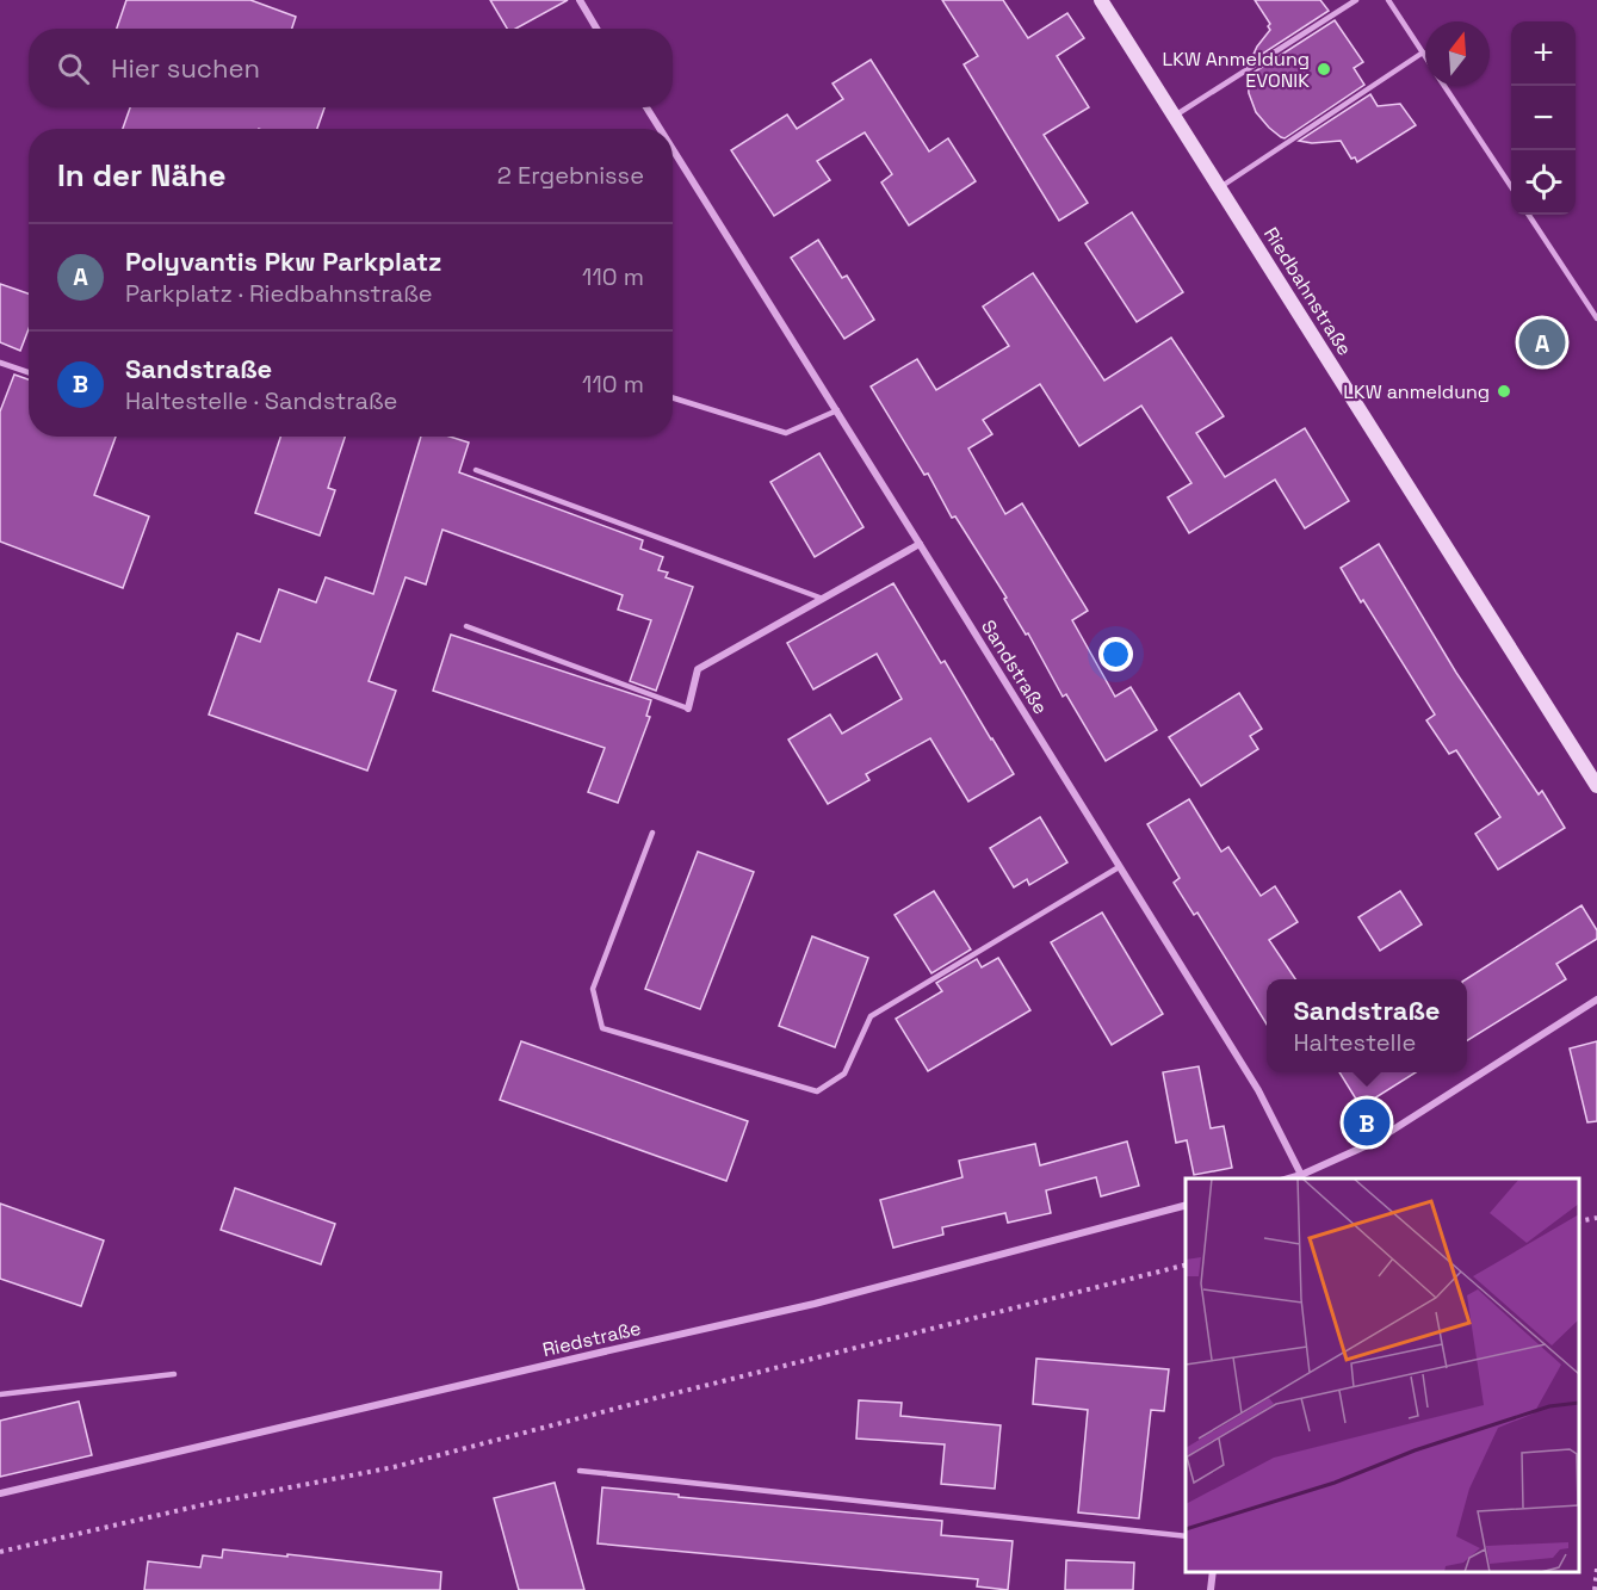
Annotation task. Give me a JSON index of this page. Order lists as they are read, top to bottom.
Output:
{
  "streets": {
    "main road": ["Riedbahnstraße"],
    "street": ["Sandstraße", "Riedstraße"]
  },
  "places": ["LKW Anmeldung EVONIK", "LKW anmeldung"],
  "north": "top",
  "page": {
    "map_buttons": ["+", "−"],
    "search": "Hier suchen",
    "heading": ["In der Nähe", "2 Ergebnisse"],
    "list": [
      {
        "mark": "A",
        "name": "Polyvantis Pkw Parkplatz",
        "note": "Parkplatz · Riedbahnstraße",
        "value": "110 m"
      },
      {
        "mark": "B",
        "name": "Sandstraße",
        "note": "Haltestelle · Sandstraße",
        "value": "110 m"
      }
    ],
    "pins": ["A", "B"],
    "popup": ["Sandstraße", "Haltestelle"]
  }
}
